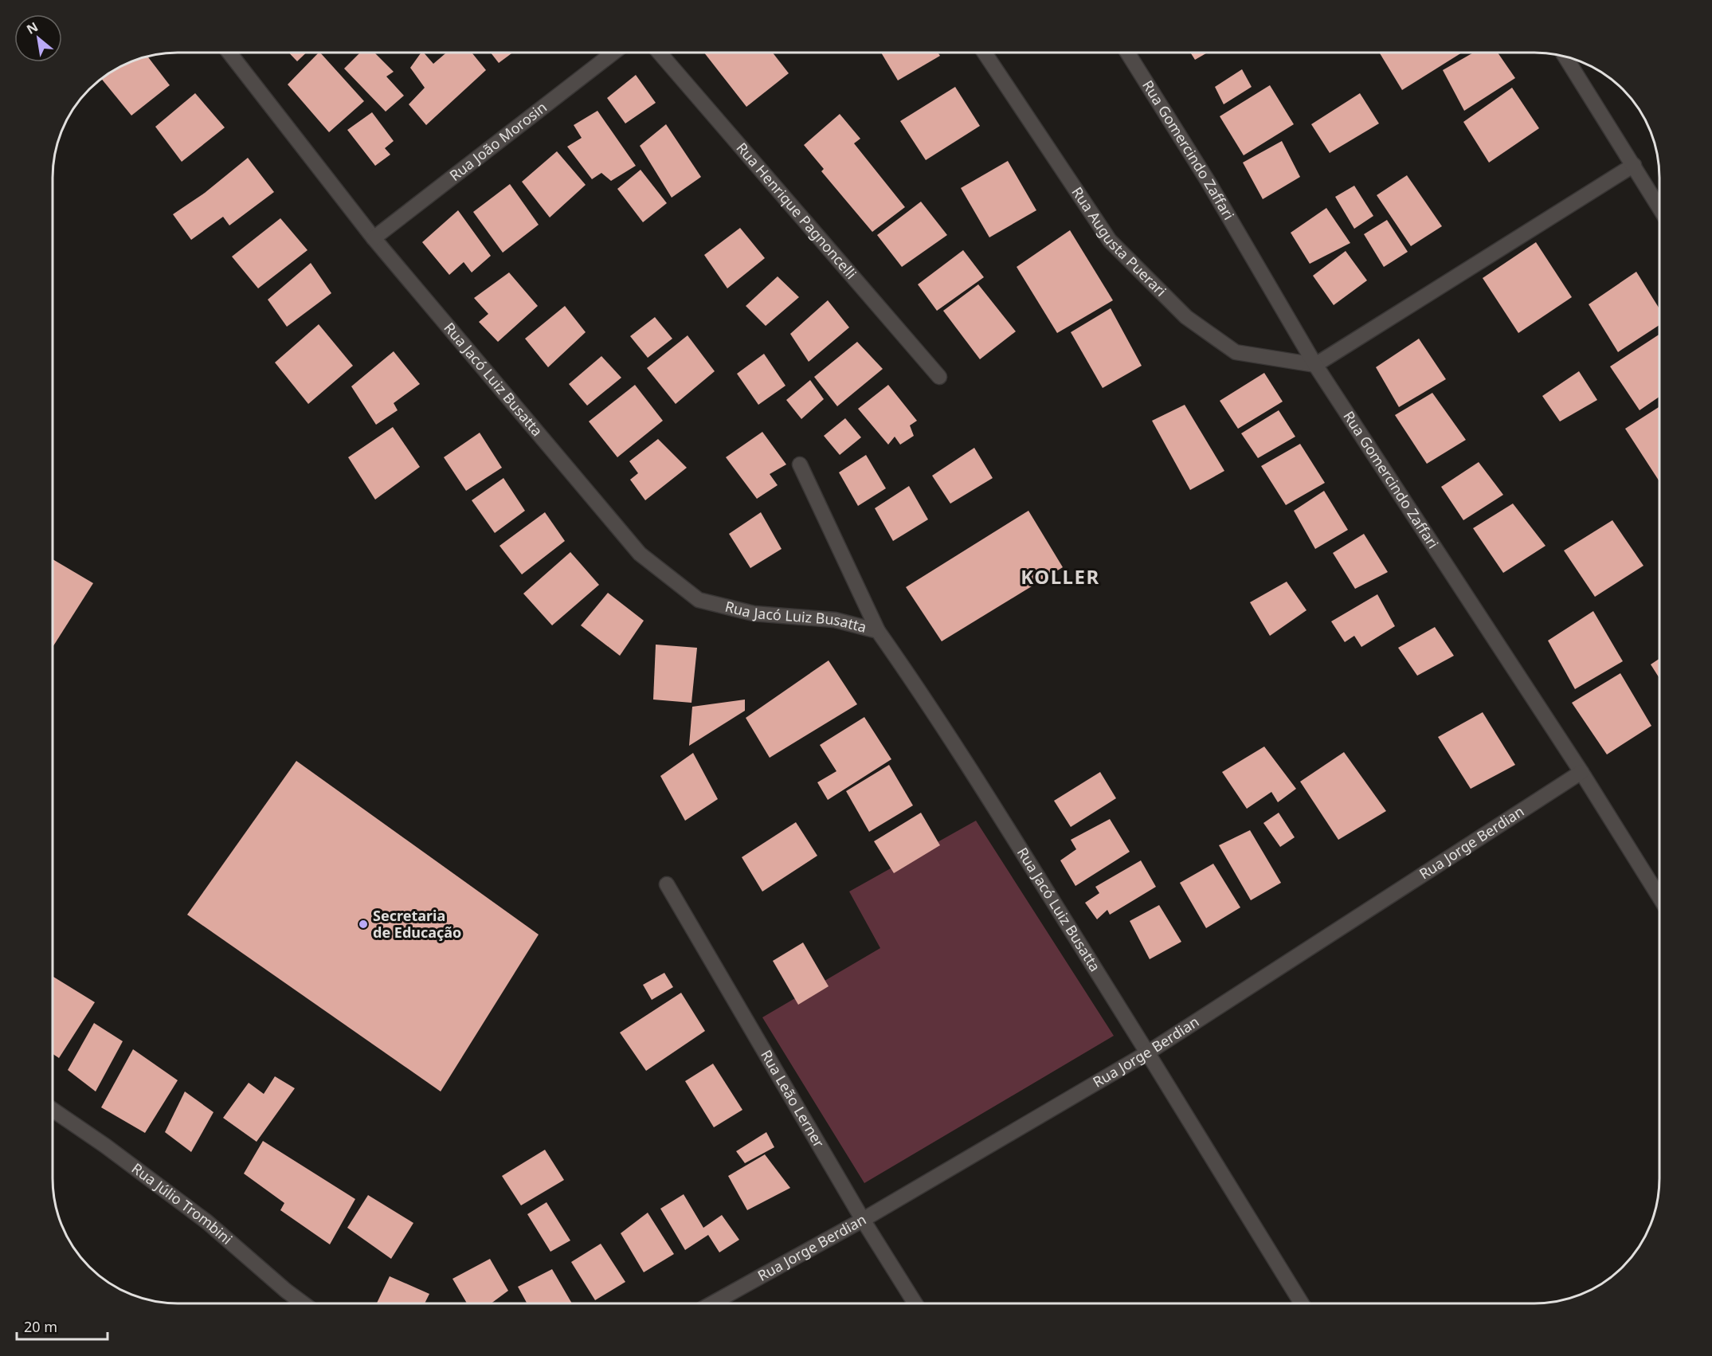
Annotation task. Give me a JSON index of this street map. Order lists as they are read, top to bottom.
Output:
{
  "streets": {
    "street": [
      "Rua João Morosin",
      "Rua Gomercindo Zaffari",
      "Rua Henrique Pagnoncelli",
      "Rua Augusta Puerari",
      "Rua Jacó Luiz Busatta",
      "Rua Jorge Berdian",
      "Rua Leão Lerner",
      "Rua Júlio Trombini"
    ]
  },
  "crossings": [
    ["Rua João Morosin", "Rua Jacó Luiz Busatta"],
    ["Rua Gomercindo Zaffari", "Rua Augusta Puerari"],
    ["Rua Gomercindo Zaffari", "Rua Jorge Berdian"],
    ["Rua Jacó Luiz Busatta", "Rua Jorge Berdian"],
    ["Rua Jorge Berdian", "Rua Leão Lerner"]
  ],
  "districts": ["KOLLER"],
  "places": ["Secretaria de Educação"],
  "scale_bar": "20 m",
  "north": "top left"
}
